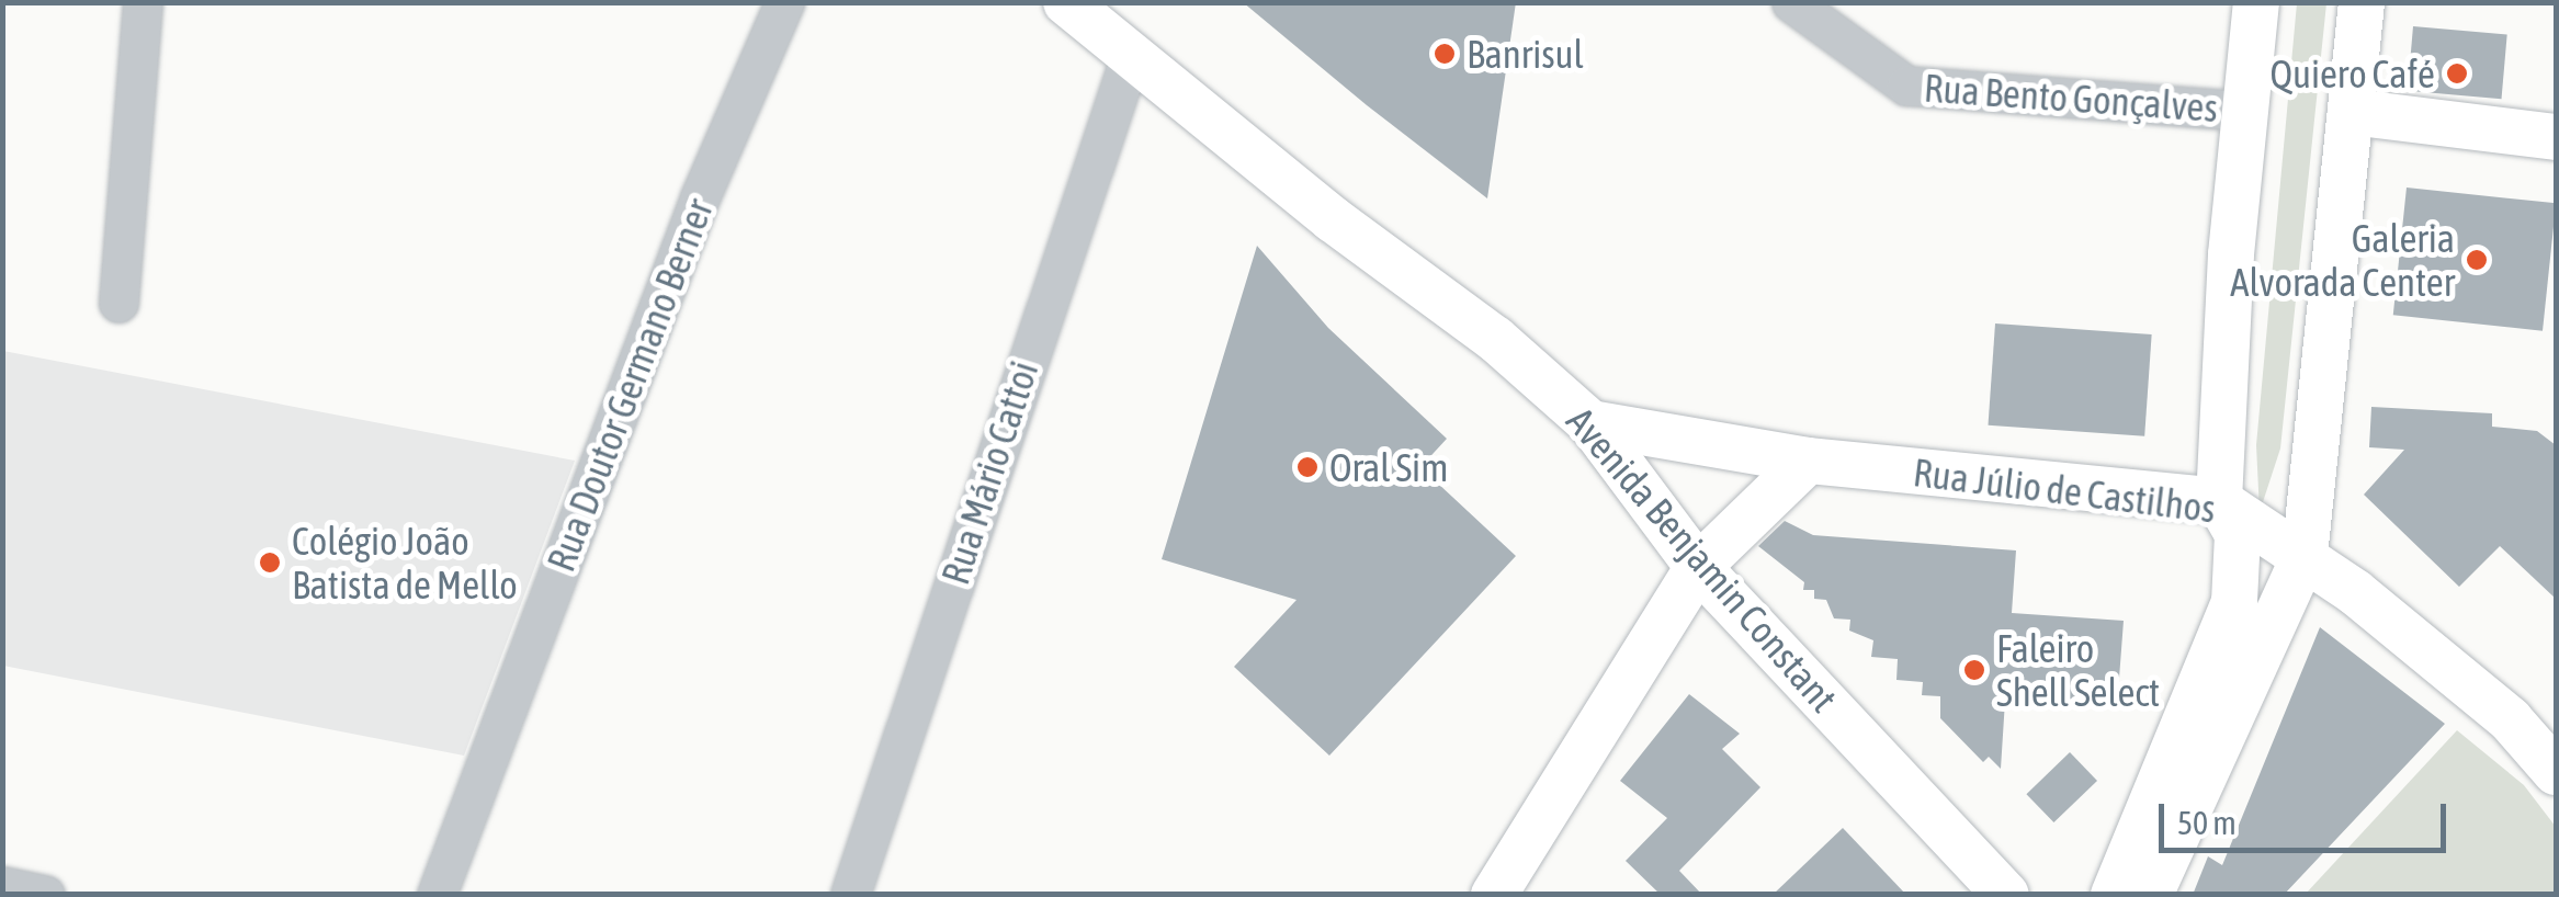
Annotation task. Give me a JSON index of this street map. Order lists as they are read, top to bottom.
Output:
{
  "streets": {
    "main road": ["Rua Júlio de Castilhos", "Avenida Benjamin Constant"],
    "street": ["Rua Bento Gonçalves", "Rua Doutor Germano Berner", "Rua Mário Cattoi"]
  },
  "crossings": [
    ["Rua Mário Cattoi", "Avenida Benjamin Constant"],
    ["Rua Júlio de Castilhos", "Avenida Benjamin Constant"]
  ],
  "places": [
    "Banrisul",
    "Quiero Café",
    "Galeria Alvorada Center",
    "Oral Sim",
    "Colégio João Batista de Mello",
    "Faleiro Shell Select"
  ],
  "scale_bar": "50 m"
}
